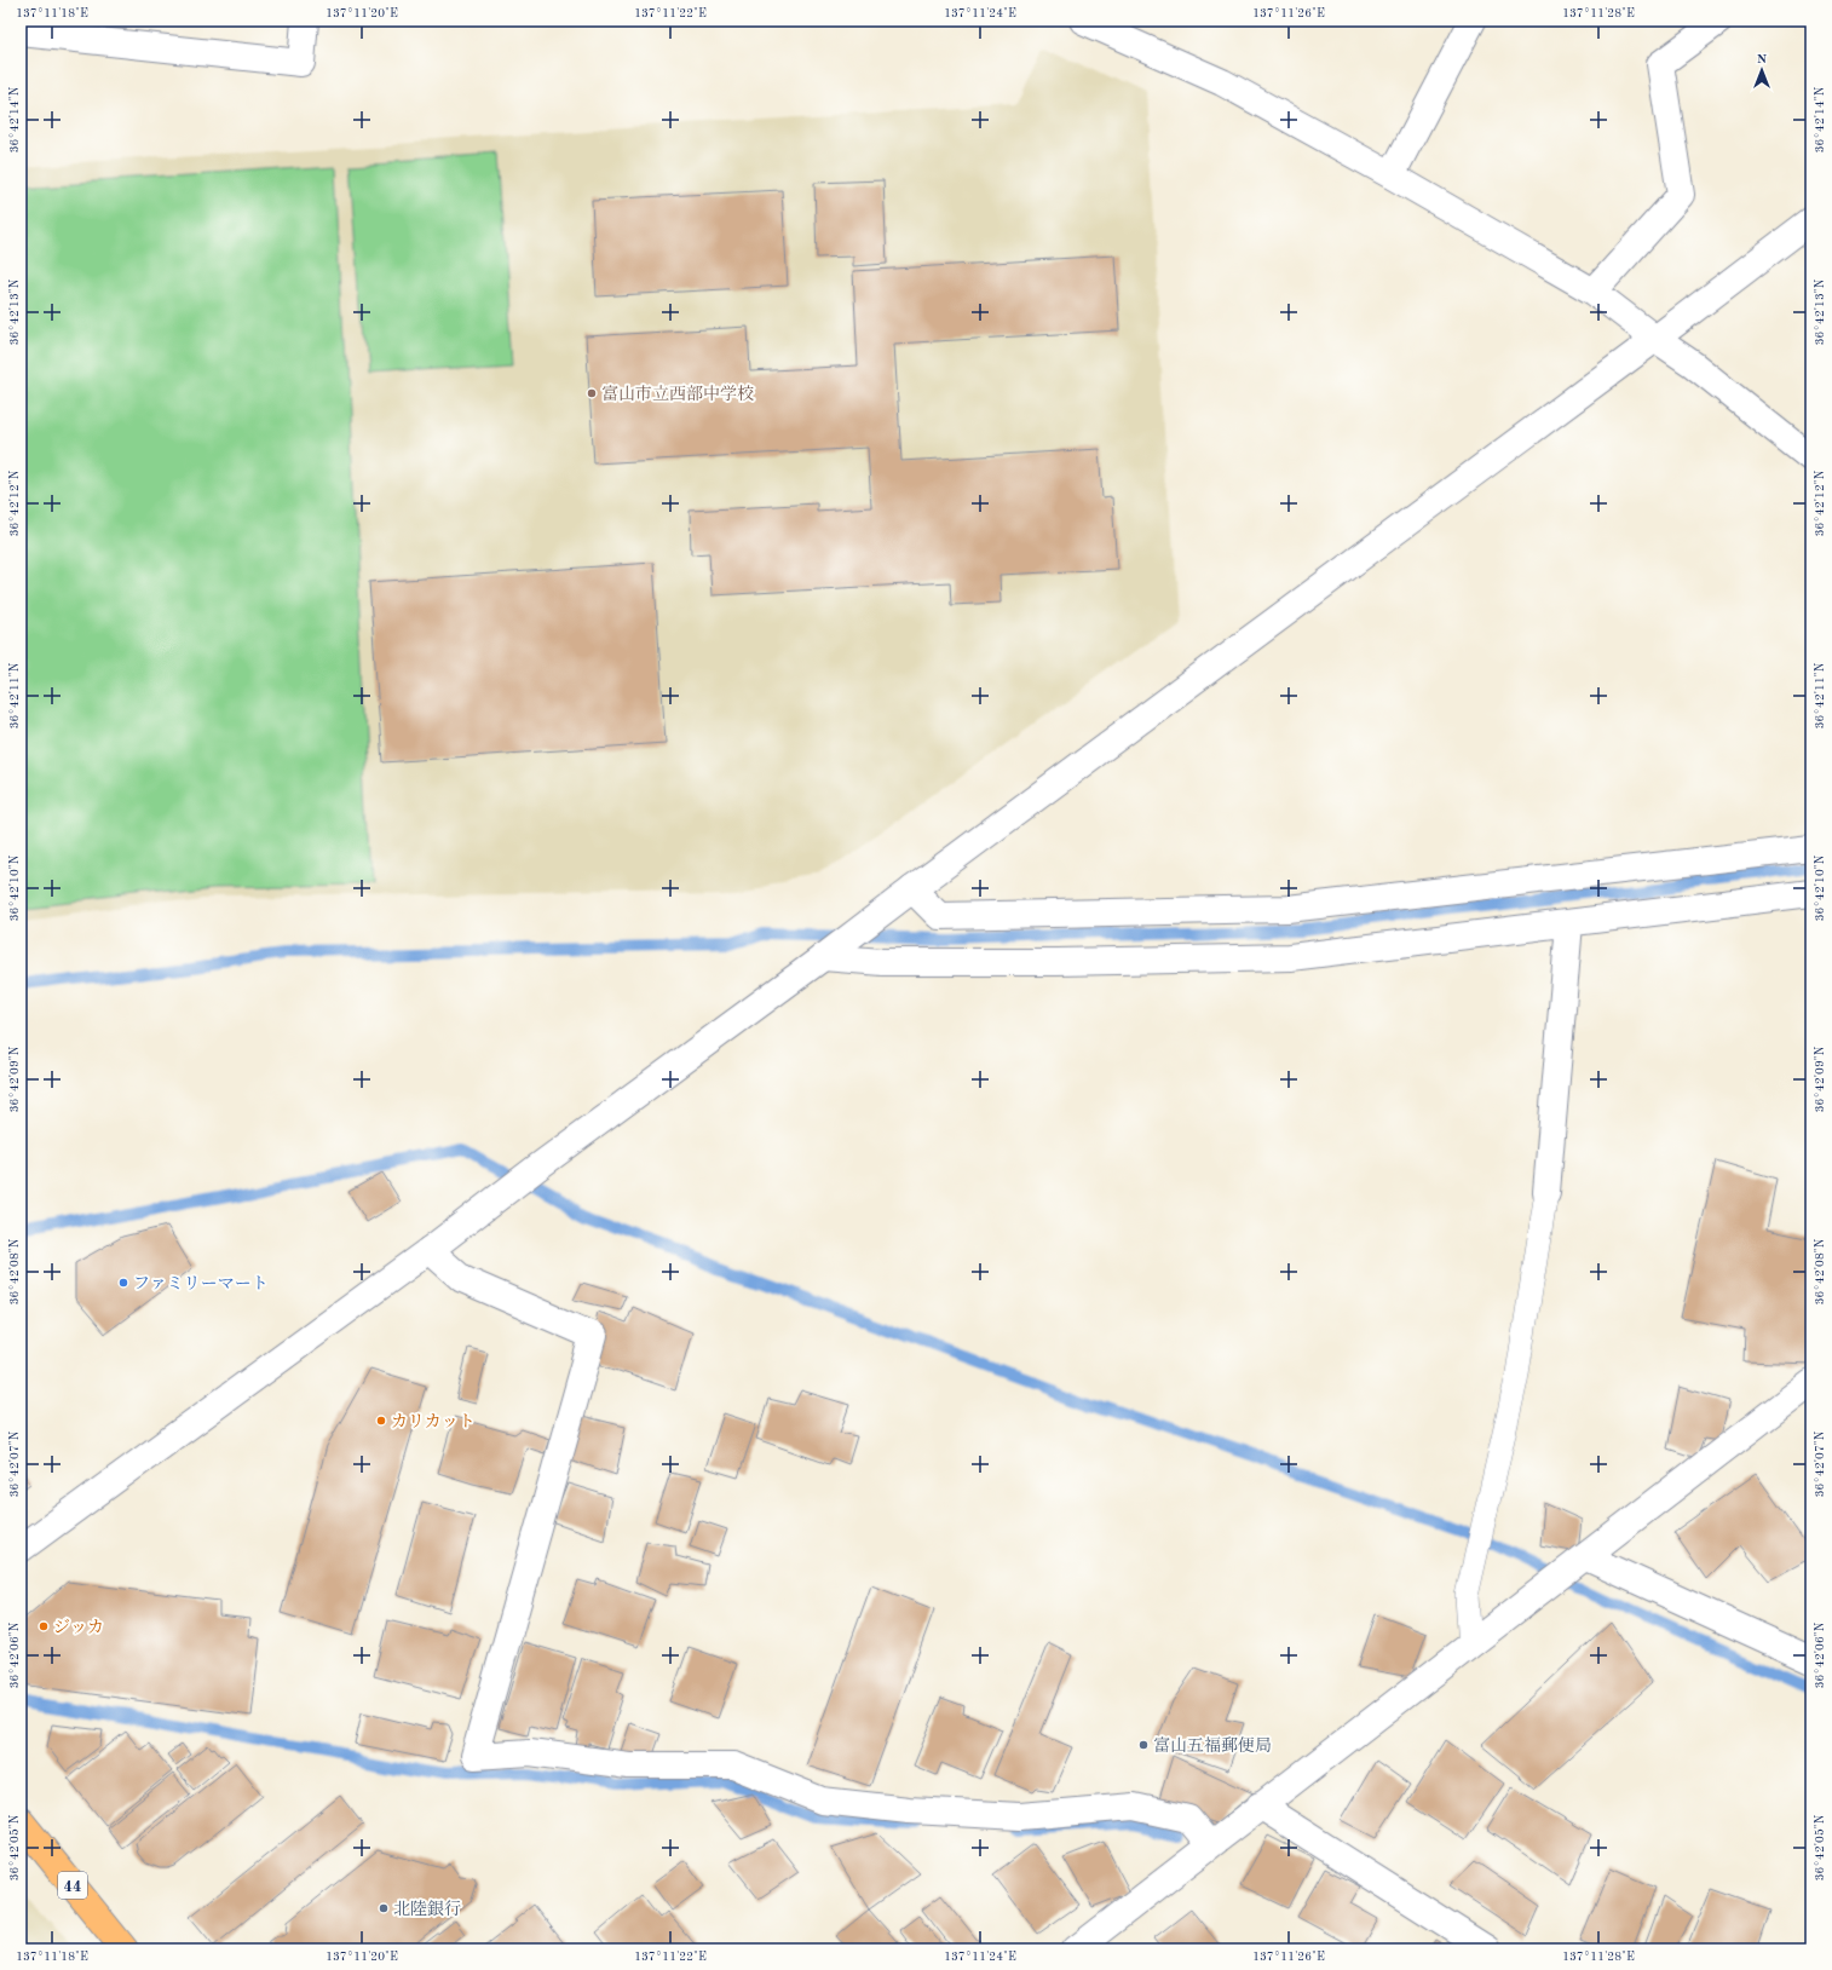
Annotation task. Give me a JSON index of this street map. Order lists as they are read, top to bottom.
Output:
{
  "streets": {
    "main road": ["44"]
  },
  "places": [
    "富山市立西部中学校",
    "ファミリーマート",
    "カリカット",
    "ジッカ",
    "富山五福郵便局",
    "北陸銀行"
  ],
  "north": "top",
  "coordinates": [
    "137°11'18\"E",
    "137°11'20\"E",
    "137°11'22\"E",
    "137°11'24\"E",
    "137°11'26\"E",
    "137°11'28\"E",
    "36°42'14\"N",
    "36°42'13\"N",
    "36°42'12\"N",
    "36°42'11\"N",
    "36°42'10\"N",
    "36°42'09\"N",
    "36°42'08\"N",
    "36°42'07\"N",
    "36°42'06\"N",
    "36°42'05\"N"
  ]
}
